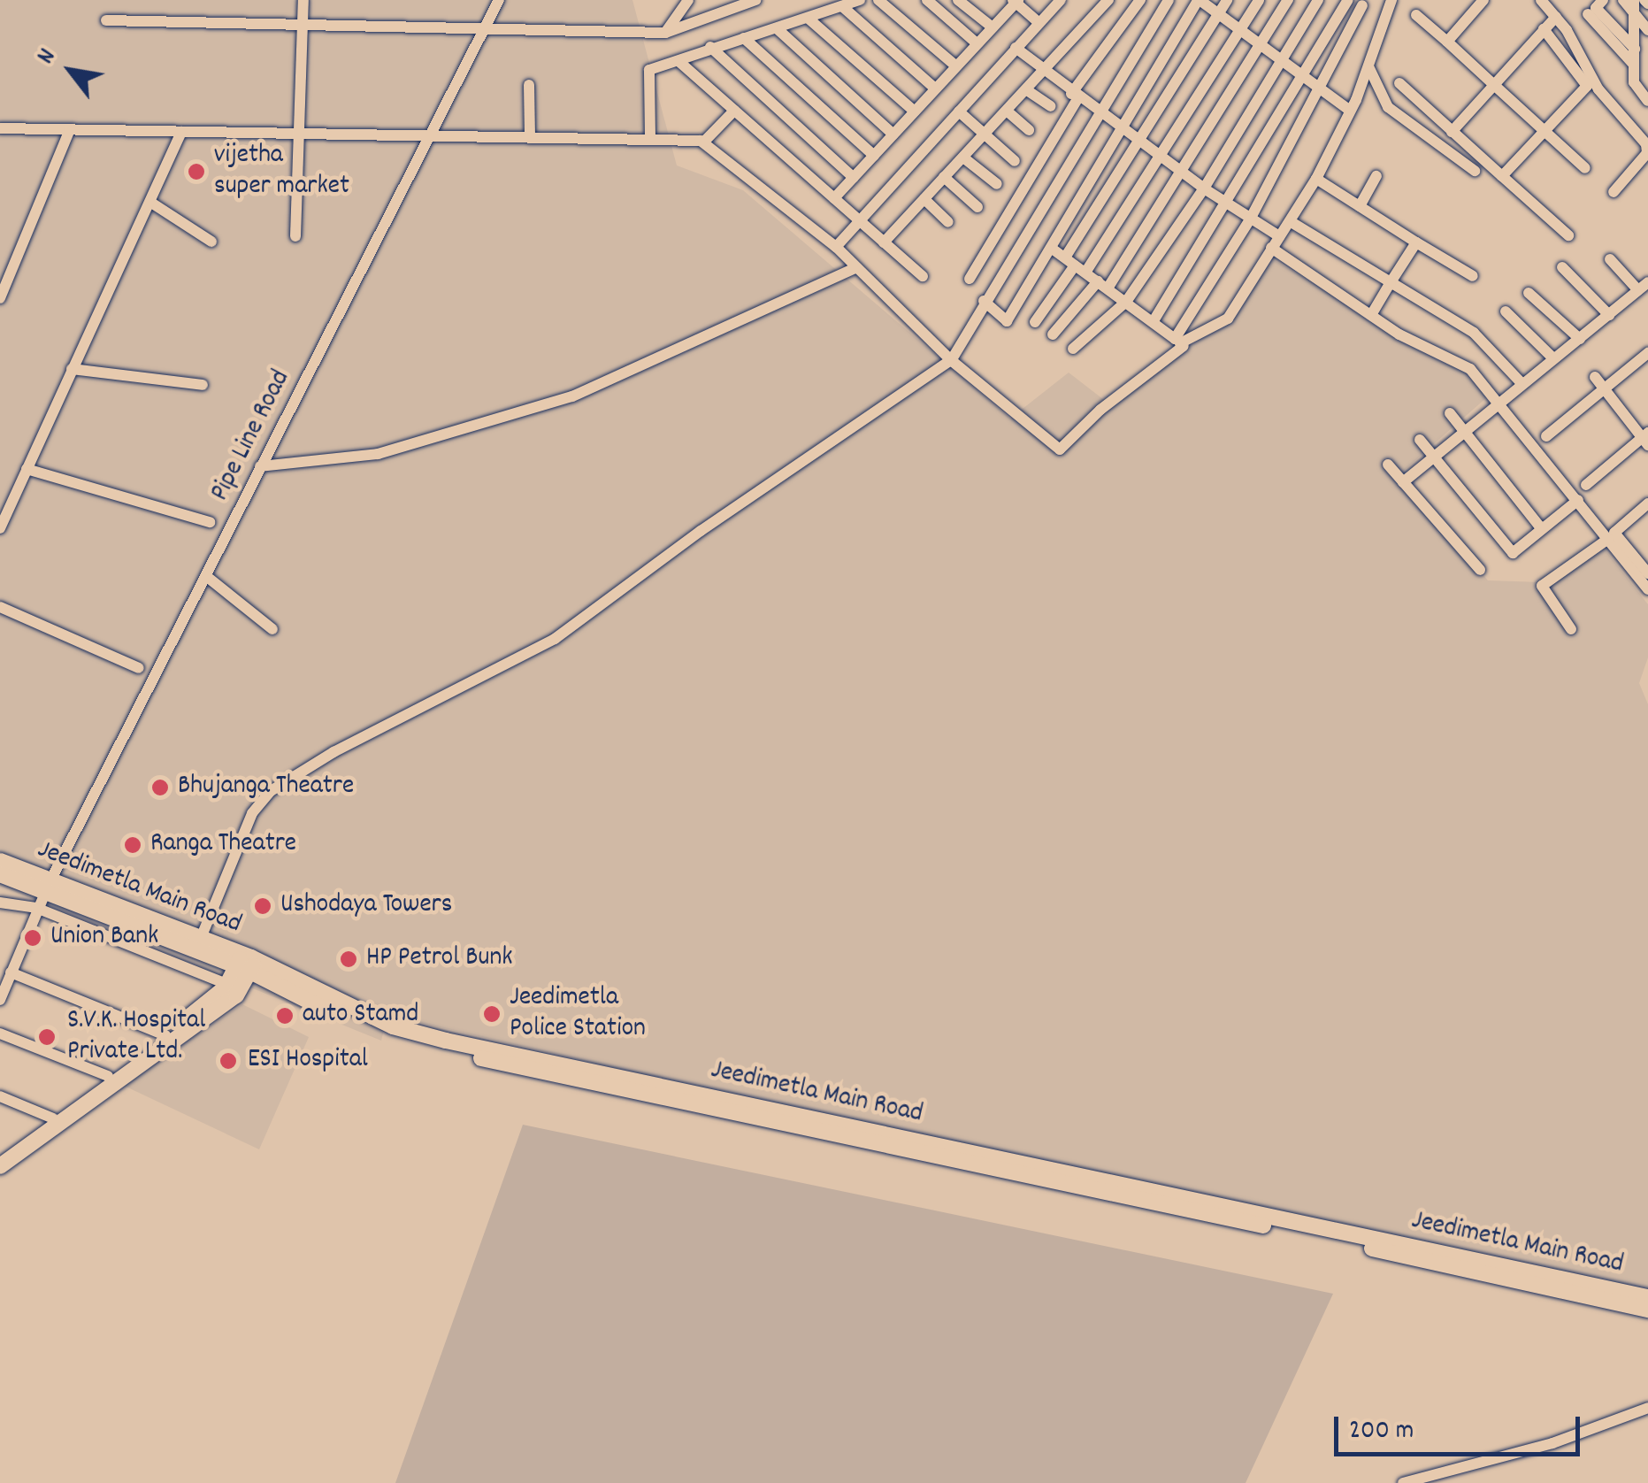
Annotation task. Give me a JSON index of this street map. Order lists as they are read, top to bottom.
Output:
{
  "streets": {
    "main road": ["Jeedimetla Main Road"],
    "street": ["Pipe Line Road"]
  },
  "crossings": [
    ["Pipe Line Road", "Jeedimetla Main Road"]
  ],
  "places": [
    "vijetha super market",
    "Bhujanga Theatre",
    "Ranga Theatre",
    "Ushodaya Towers",
    "Union Bank",
    "HP Petrol Bunk",
    "Jeedimetla Police Station",
    "auto Stamd",
    "S.V.K. Hospital Private Ltd.",
    "ESI Hospital"
  ],
  "scale_bar": "200 m",
  "north": "top left"
}
